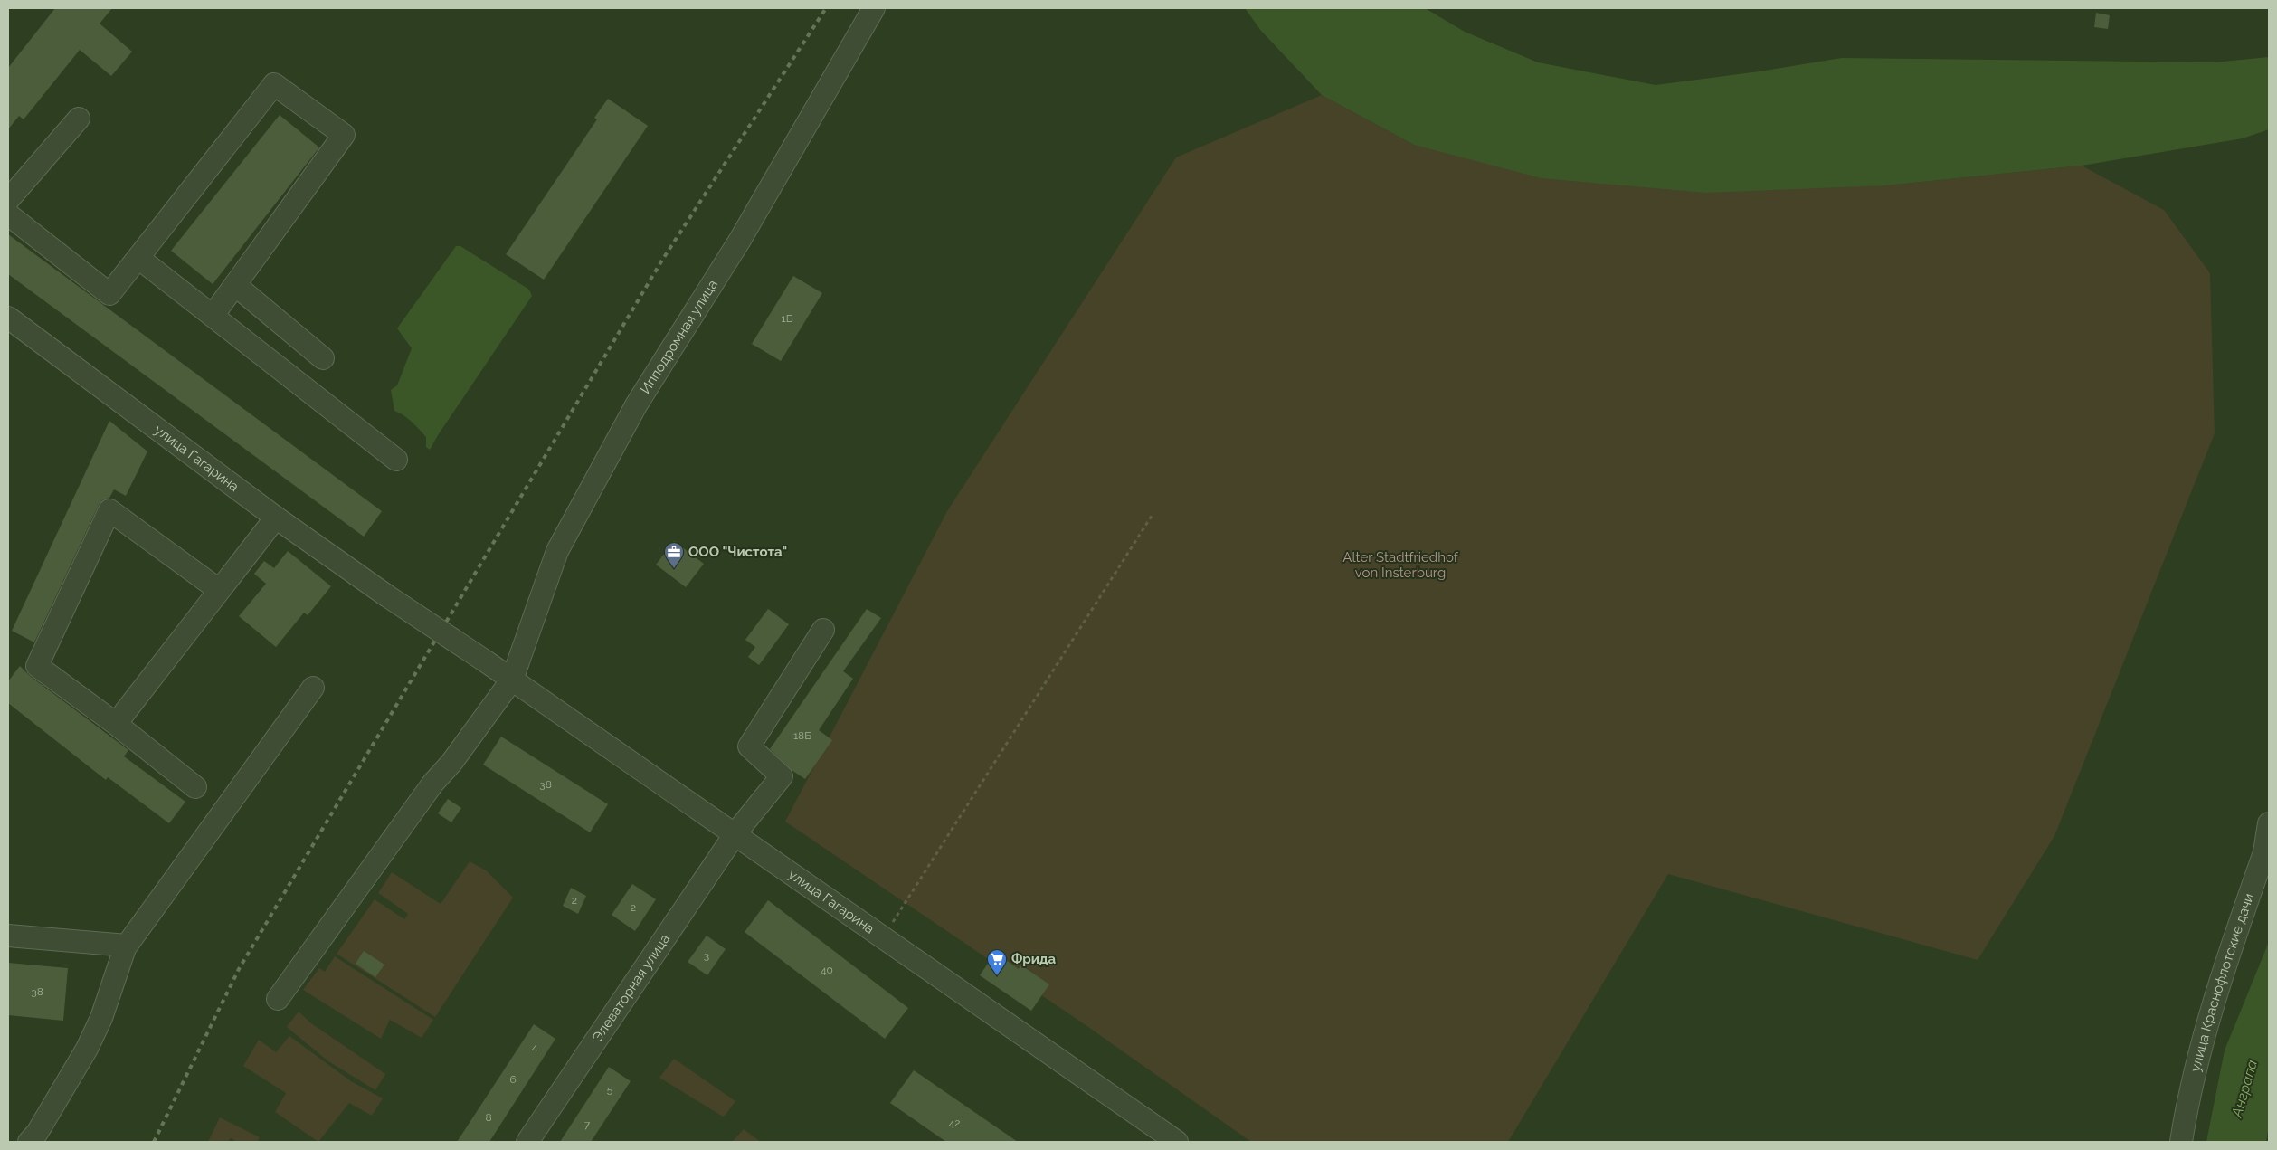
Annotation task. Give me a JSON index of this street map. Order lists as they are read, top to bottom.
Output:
{
  "streets": {
    "street": [
      "Ипподромная улица",
      "улица Гагарина",
      "улица Краснофлотские дачи",
      "Элеваторная улица"
    ]
  },
  "crossings": [
    ["Ипподромная улица", "улица Гагарина"],
    ["улица Гагарина", "Элеваторная улица"]
  ],
  "water": ["Анграпа"],
  "parks": ["Alter Stadtfriedhof von Insterburg"],
  "places": {
    "office": ["ООО \"Чистота\""],
    "supermarket": ["Фрида"]
  },
  "house_numbers": [
    "1Б",
    "18Б",
    "38",
    "2",
    "2",
    "3",
    "40",
    "38",
    "4",
    "6",
    "5",
    "8",
    "42",
    "7"
  ]
}
